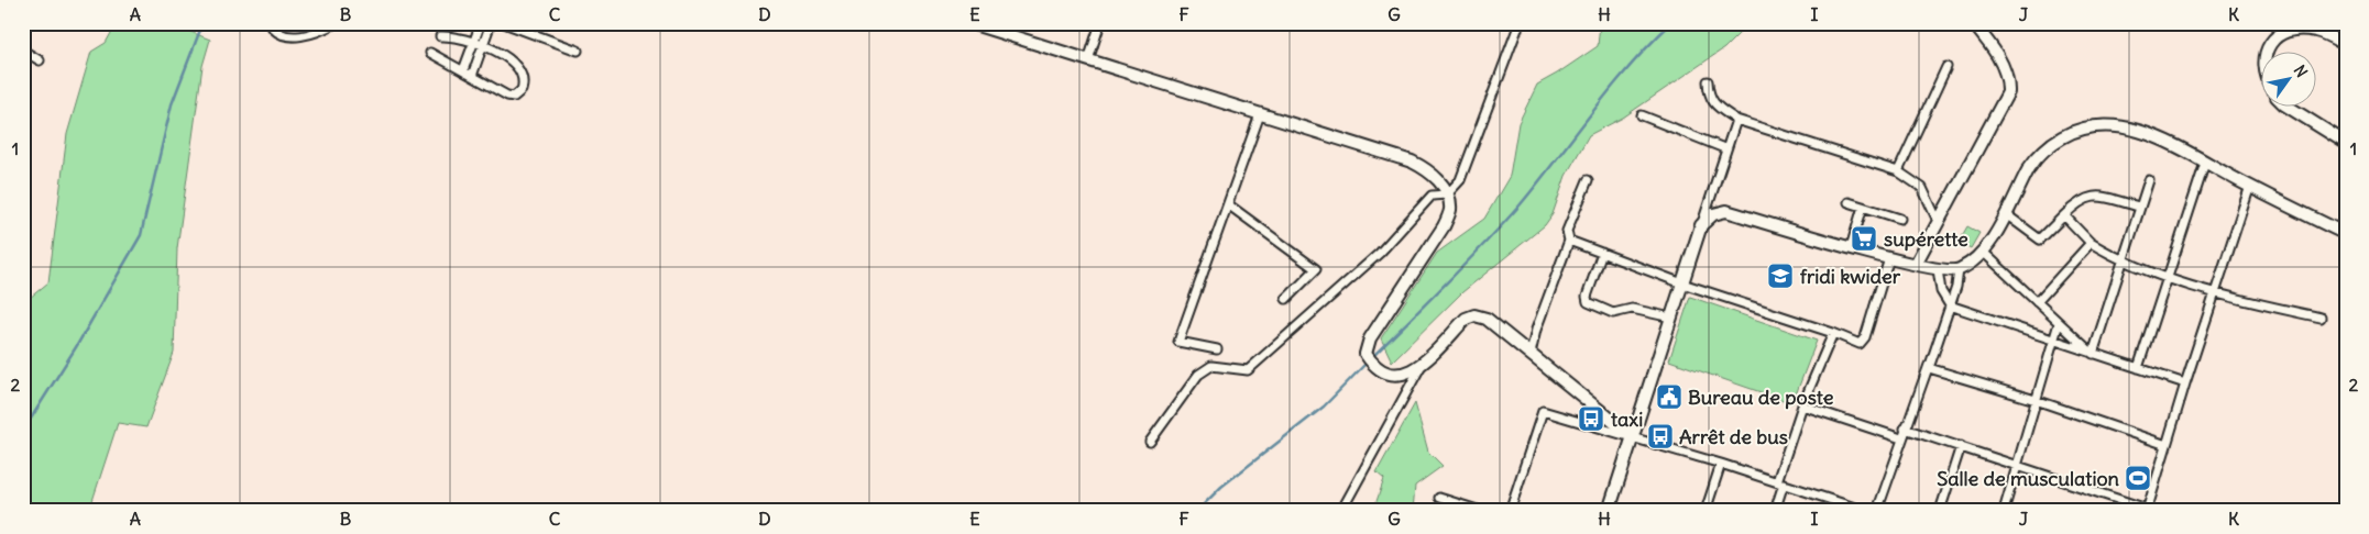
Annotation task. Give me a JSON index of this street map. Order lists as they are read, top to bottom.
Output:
{
  "places": {
    "supermarket": ["supérette"],
    "school or university": ["fridi kwider"],
    "public building": ["Bureau de poste"],
    "bus stop": ["taxi", "Arrêt de bus"],
    "sports": ["Salle de musculation"]
  },
  "north": "top right",
  "grid": {
    "columns": [
      "A",
      "B",
      "C",
      "D",
      "E",
      "F",
      "G",
      "H",
      "I",
      "J",
      "K"
    ],
    "rows": ["1", "2"]
  }
}
